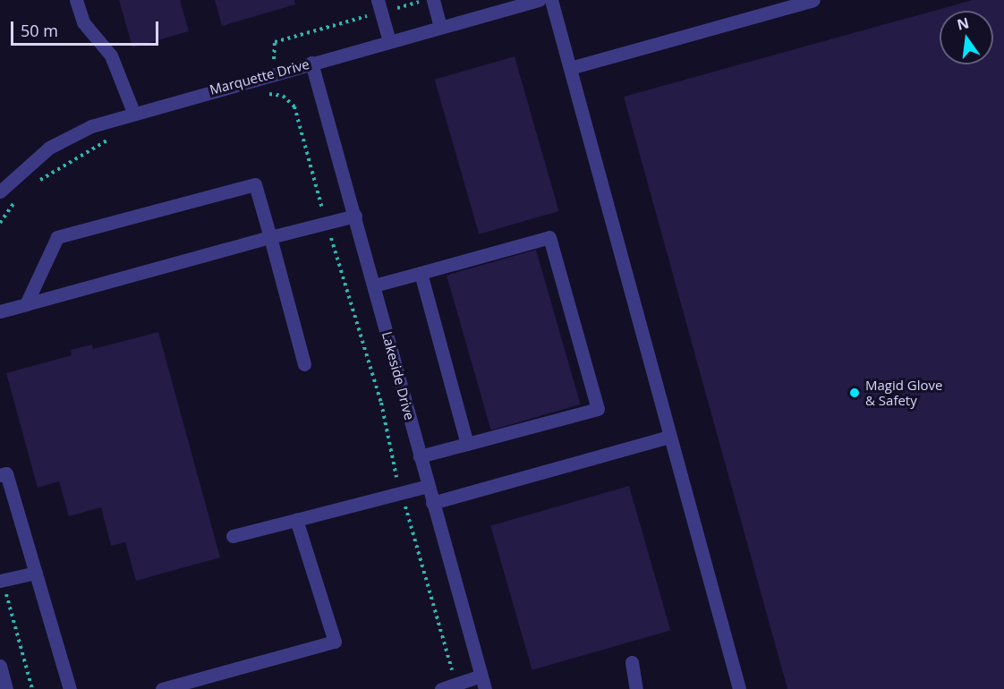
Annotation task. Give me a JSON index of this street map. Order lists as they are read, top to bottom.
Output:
{
  "streets": {
    "street": ["Marquette Drive", "Lakeside Drive"]
  },
  "crossings": [
    ["Marquette Drive", "Lakeside Drive"]
  ],
  "places": ["Magid Glove & Safety"],
  "scale_bar": "50 m",
  "north": "top"
}
